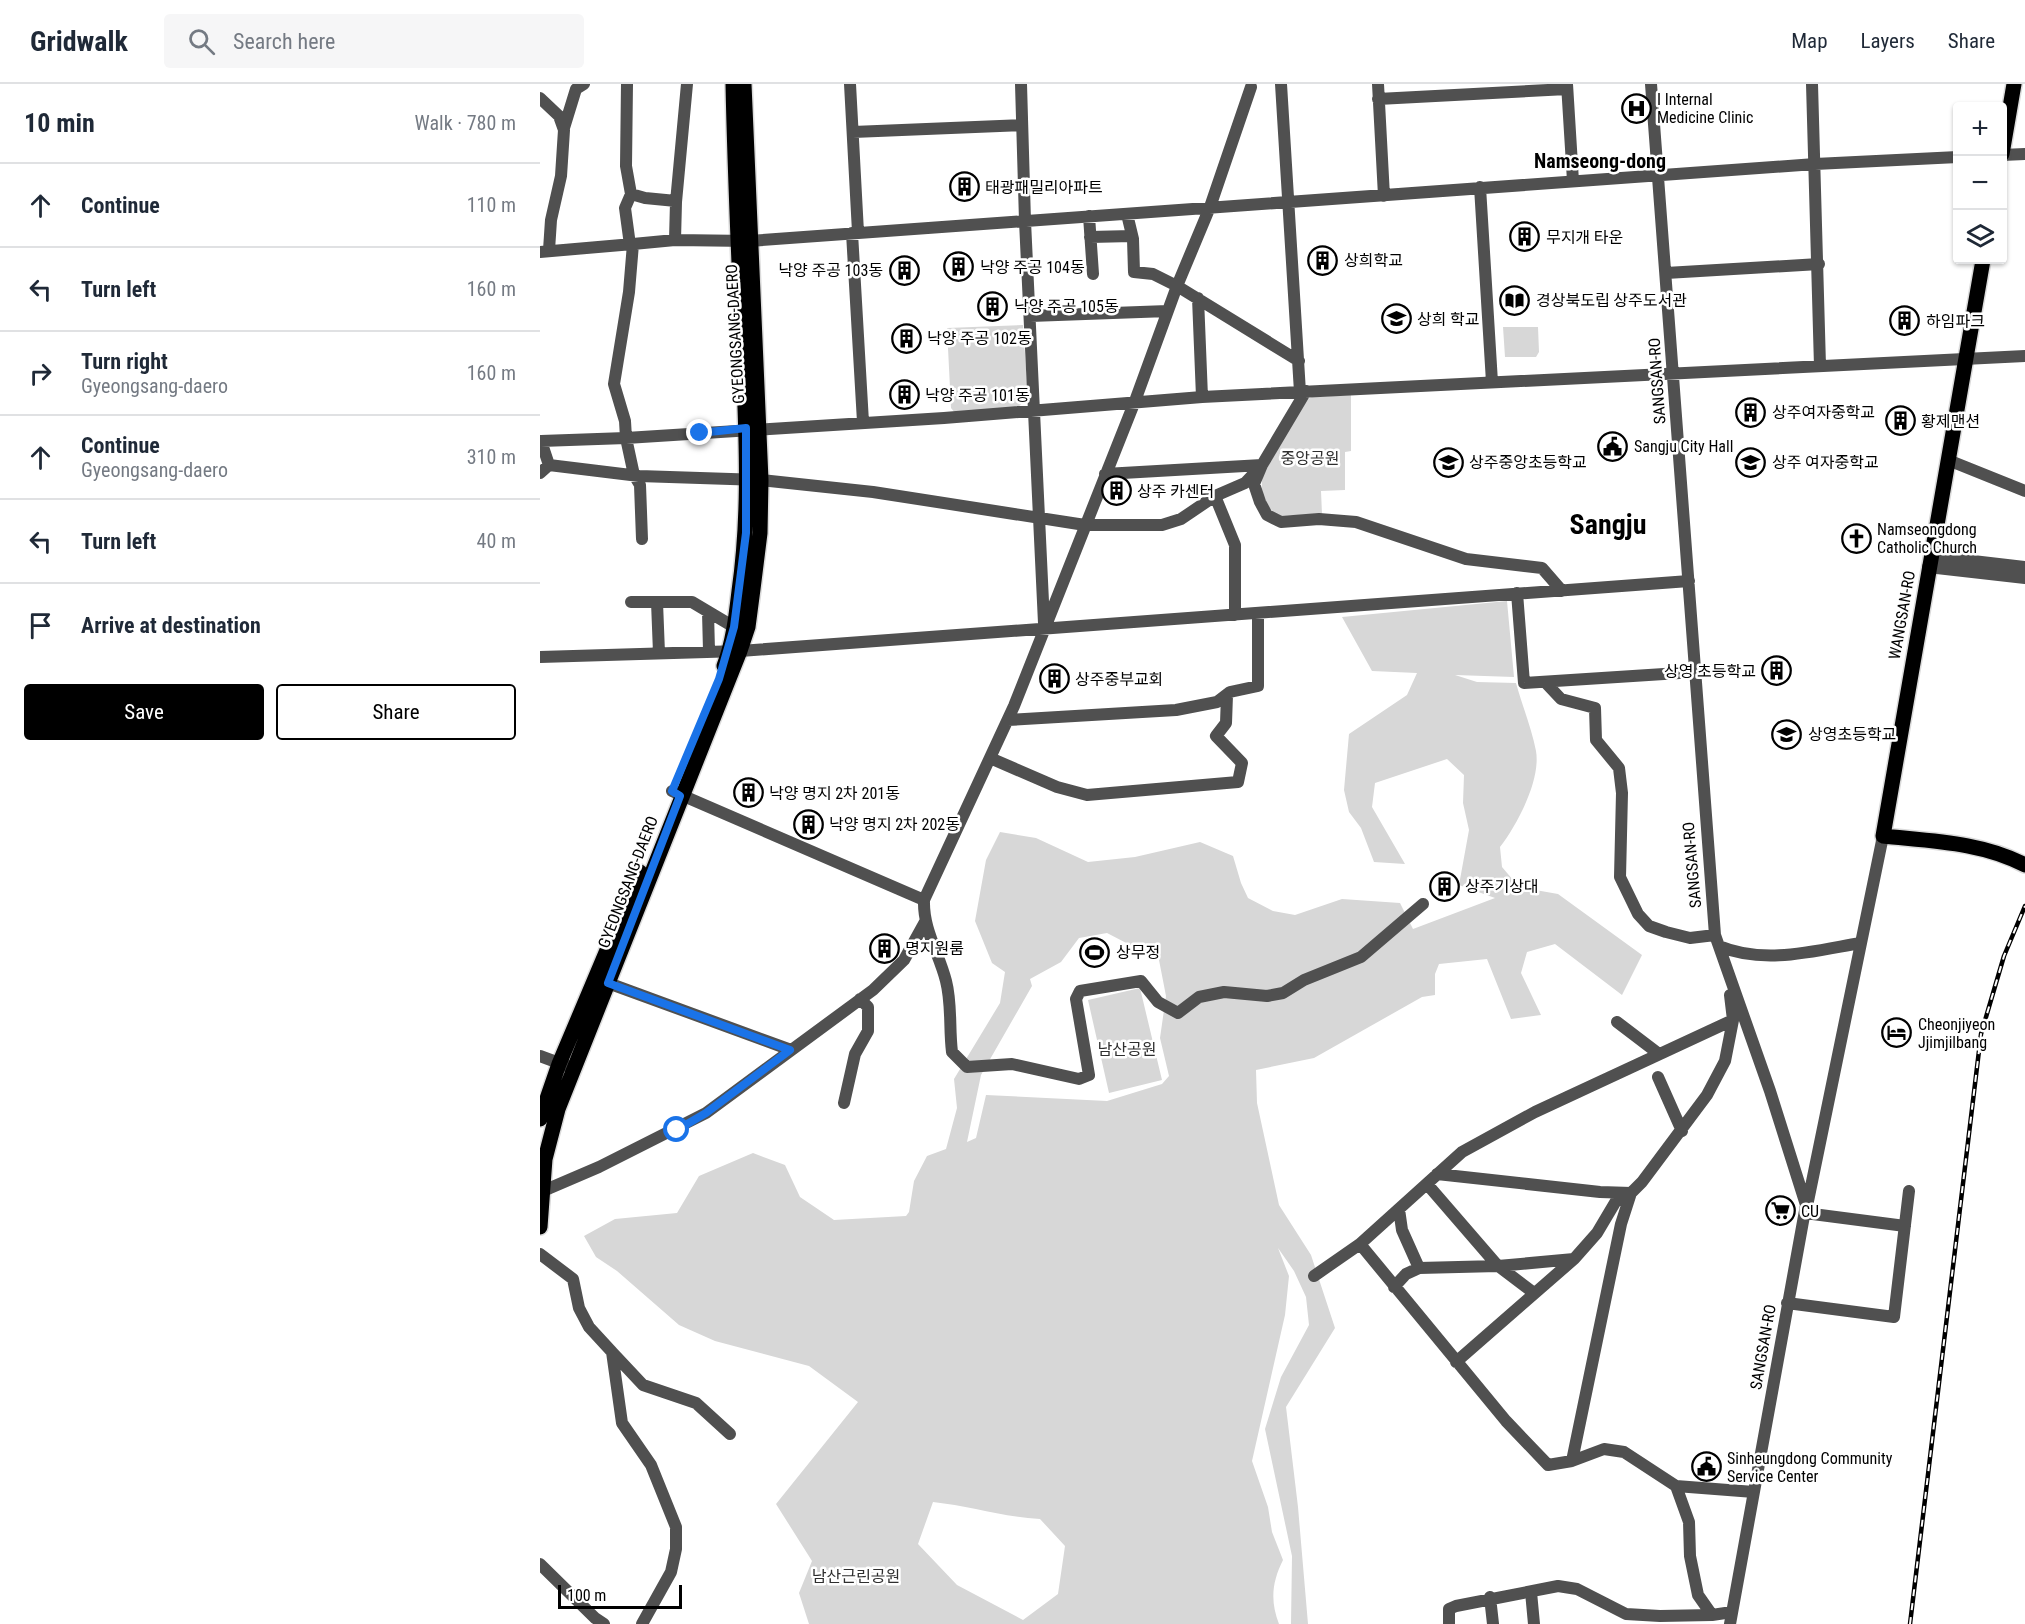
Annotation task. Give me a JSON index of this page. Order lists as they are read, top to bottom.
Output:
{
  "streets": {
    "main road": ["GYEONGSANG-DAERO", "WANGSAN-RO"],
    "street": ["SANGSAN-RO"]
  },
  "districts": ["Namseong-dong", "Sangju"],
  "parks": ["중앙공원", "남산공원", "남산근린공원"],
  "places": {
    "hospital": ["I Internal Medicine Clinic"],
    "building": [
      "태광패밀리아파트",
      "무지개 타운",
      "상희학교",
      "낙양 주공 104동",
      "낙양 주공 103동",
      "낙양 주공 105동",
      "하임파크",
      "낙양 주공 102동",
      "낙양 주공 101동",
      "상주여자중학교",
      "황제맨션",
      "상주 카센터",
      "상영 초등학교",
      "상주중부교회",
      "낙양 명지 2차 201동",
      "낙양 명지 2차 202동",
      "상주기상대",
      "명지원룸"
    ],
    "library": ["경상북도립 상주도서관"],
    "school or university": [
      "상희 학교",
      "상주중앙초등학교",
      "상주 여자중학교",
      "상영초등학교"
    ],
    "public building": ["Sangju City Hall", "Sinheungdong Community Service Center"],
    "church": ["Namseongdong Catholic Church"],
    "sports": ["상무정"],
    "hotel": ["Cheonjiyeon Jjimjilbang"],
    "supermarket": ["CU"]
  },
  "scale_bar": "100 m",
  "page": {
    "header": "Gridwalk",
    "search": "Search here",
    "nav": ["Map", "Layers", "Share"],
    "heading": ["10 min", "Walk · 780 m"],
    "map_buttons": ["+", "−"],
    "list": [
      ["Continue", "110 m"],
      ["Turn left", "160 m"],
      ["Turn right", "Gyeongsang-daero", "160 m"],
      ["Continue", "Gyeongsang-daero", "310 m"],
      ["Turn left", "40 m"],
      "Arrive at destination"
    ],
    "buttons": ["Save", "Share"],
    "scale": "100 m"
  }
}
